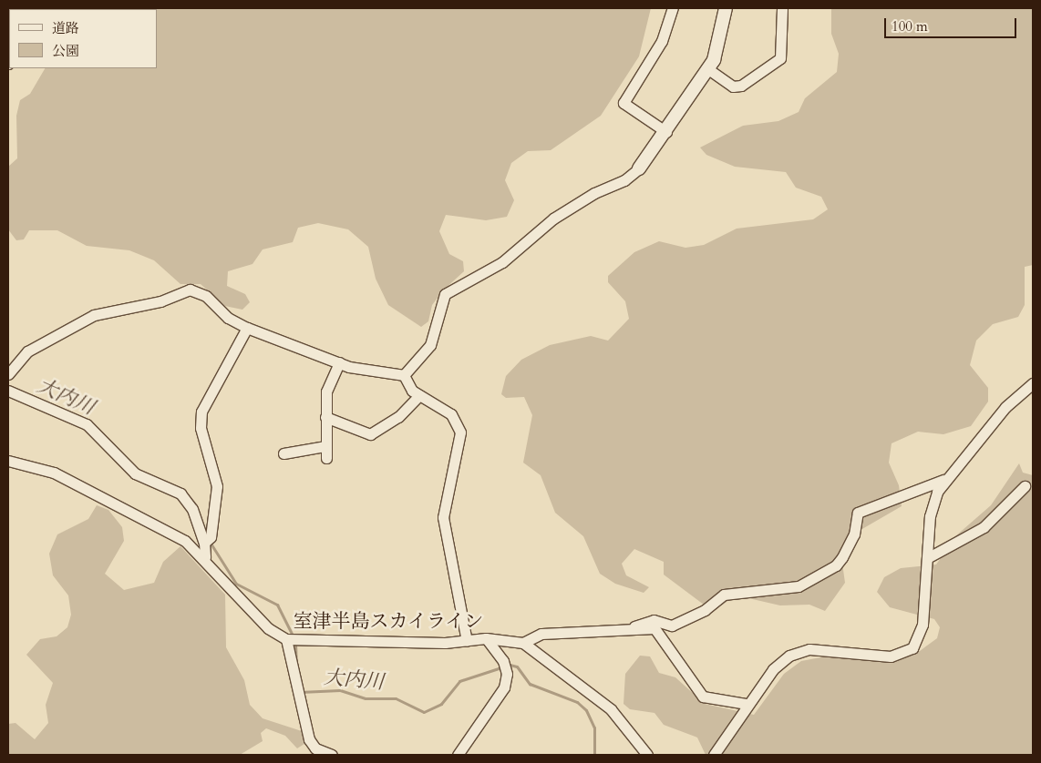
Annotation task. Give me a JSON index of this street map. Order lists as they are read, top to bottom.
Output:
{
  "streets": {
    "street": ["室津半島スカイライン"]
  },
  "water": ["大内川"],
  "legend": ["道路", "公園"],
  "scale_bar": "100 m"
}
